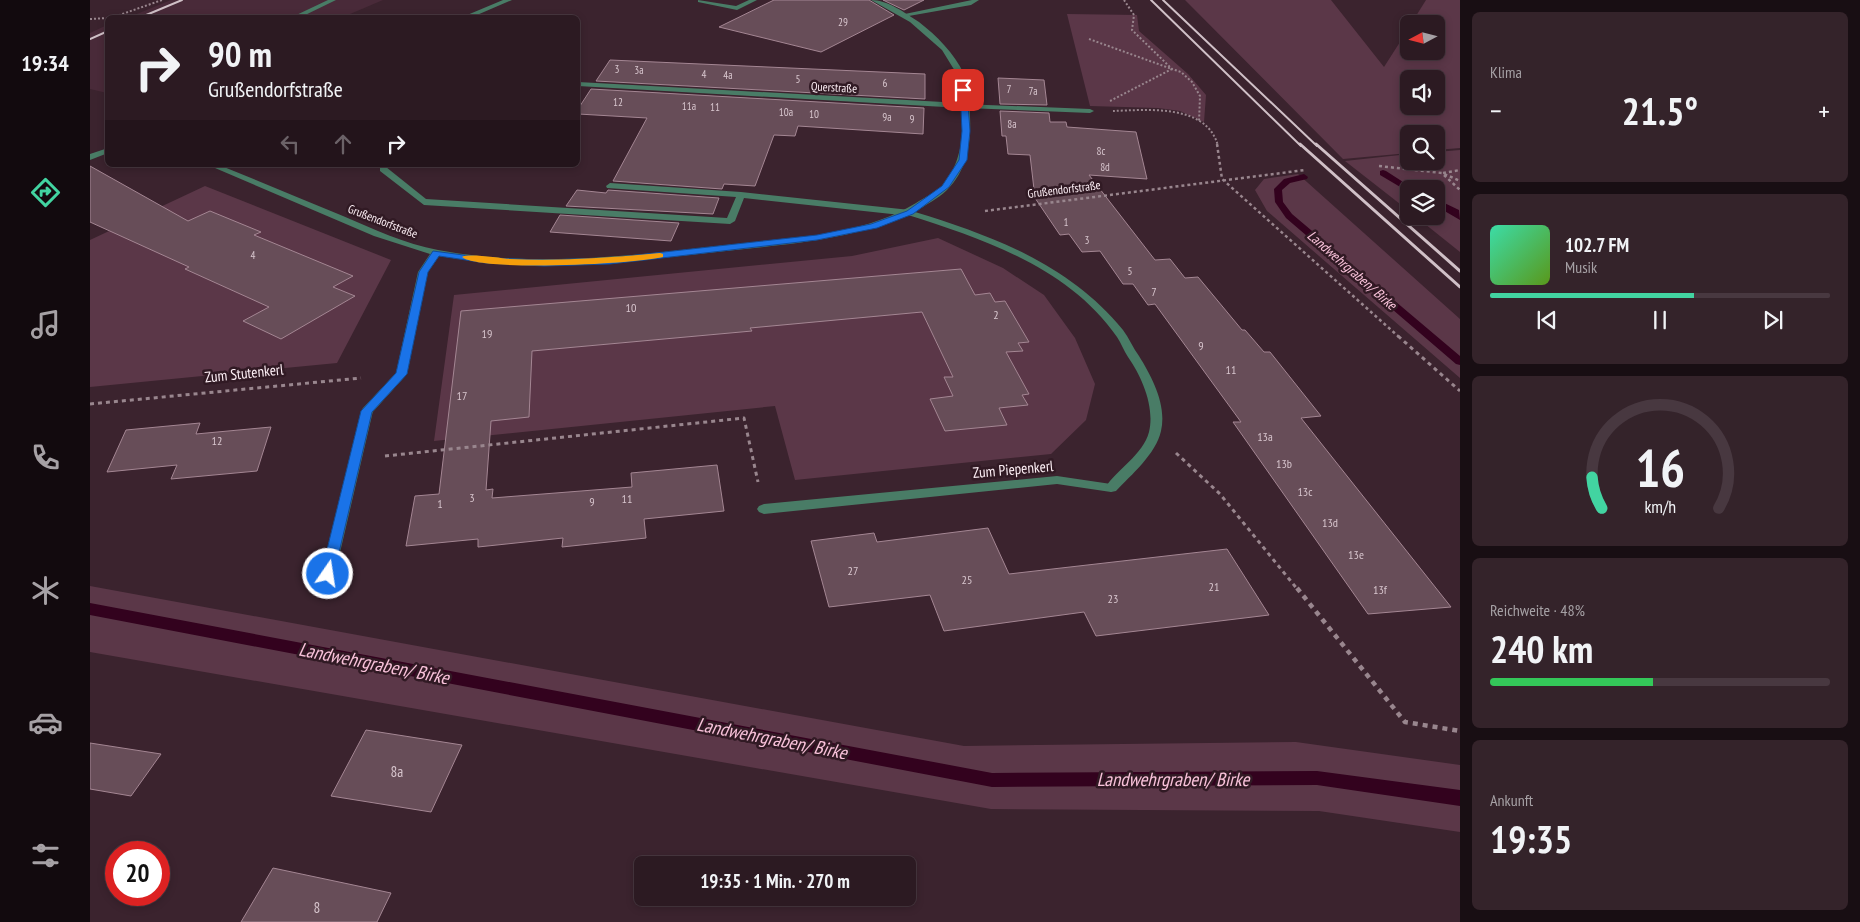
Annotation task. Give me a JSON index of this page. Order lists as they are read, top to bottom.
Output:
{
  "streets": {
    "street": ["Querstraße", "Grußendorfstraße", "Zum Piepenkerl"],
    "path": ["Zum Stutenkerl"]
  },
  "crossings": [
    ["Querstraße", "Grußendorfstraße"]
  ],
  "water": ["Landwehrgraben/ Birke"],
  "house_numbers": [
    "29",
    "3",
    "3a",
    "4",
    "4a",
    "5",
    "6",
    "7",
    "7a",
    "12",
    "11a",
    "11",
    "10a",
    "10",
    "9a",
    "9",
    "8a",
    "8c",
    "8d",
    "1",
    "3",
    "4",
    "5",
    "7",
    "10",
    "2",
    "19",
    "9",
    "11",
    "17",
    "13a",
    "12",
    "13b",
    "13c",
    "3",
    "11",
    "9",
    "1",
    "13d",
    "13e",
    "27",
    "25",
    "21",
    "13f",
    "23",
    "8a",
    "8"
  ],
  "north": "left",
  "page": {
    "tabs": "19:34",
    "tile": [
      "Klima",
      ["Reichweite · 48%", "240 km"],
      ["Ankunft", "19:35"]
    ],
    "turn": ["90 m", "Grußendorfstraße"],
    "heat": ["−", "21.5°", "+"],
    "song": ["102.7 FM", "Musik"],
    "limit": "20",
    "trip": "19:35 · 1 Min. · 270 m",
    "gauge": ["16", "km/h"]
  }
}
